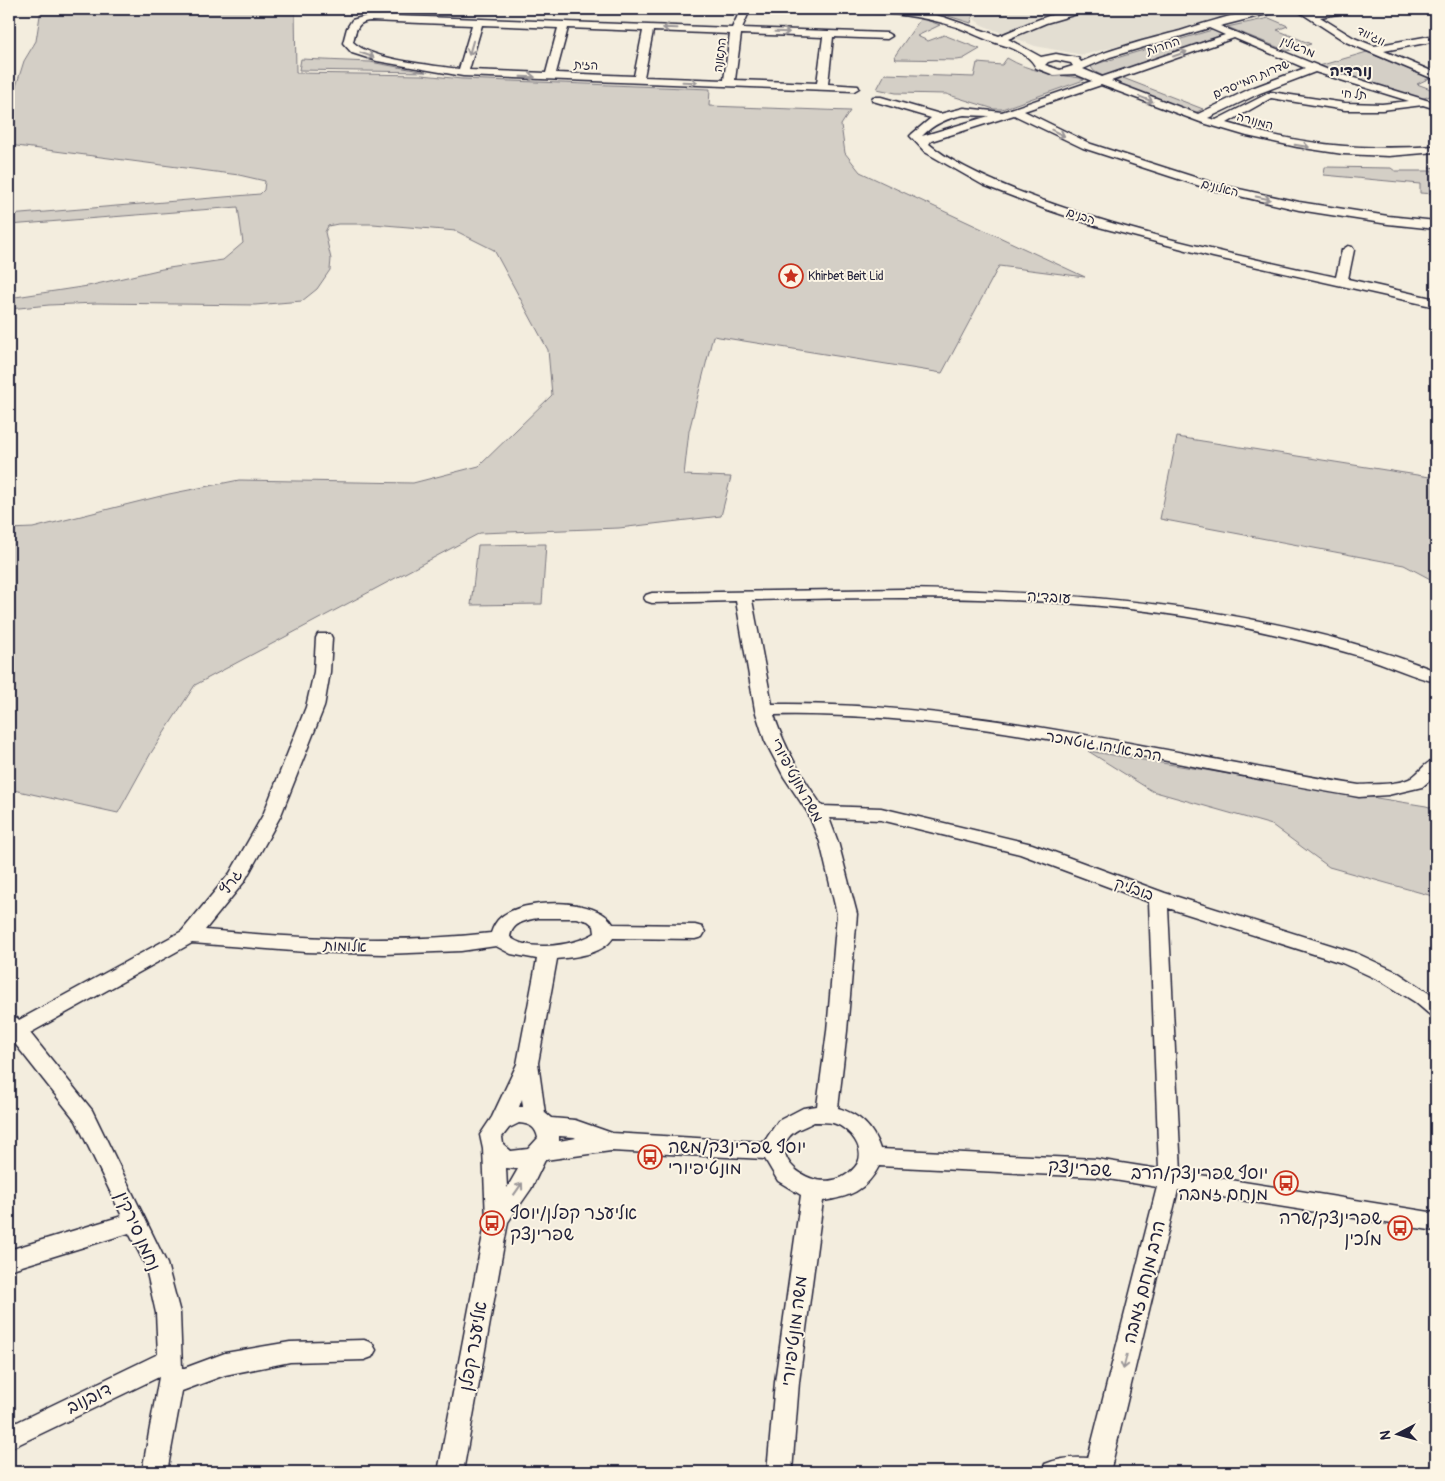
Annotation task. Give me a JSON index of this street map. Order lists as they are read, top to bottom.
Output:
{
  "streets": {
    "street": [
      "ווג'ווד",
      "החרות",
      "מרגולין",
      "התאנה",
      "הזית",
      "שדרות המייסדים",
      "תל חי",
      "המנורה",
      "האלונים",
      "הבנים",
      "עובדיה",
      "הרב אליהו גוטמכר",
      "משה מונטיפיורי",
      "גרץ",
      "בובליק",
      "אלומות",
      "שפרינצק",
      "נחמן סירקין",
      "הרב מנחם זמבה",
      "אליעזר קפלן",
      "דובנוב"
    ]
  },
  "crossings": [
    ["החרות", "מרגולין"],
    ["החרות", "המנורה"],
    ["מרגולין", "שדרות המייסדים"],
    ["מרגולין", "תל חי"],
    ["התאנה", "הזית"],
    ["שדרות המייסדים", "תל חי"],
    ["שדרות המייסדים", "המנורה"],
    ["עובדיה", "משה מונטיפיורי"],
    ["הרב אליהו גוטמכר", "משה מונטיפיורי"],
    ["משה מונטיפיורי", "בובליק"],
    ["משה מונטיפיורי", "שפרינצק"],
    ["גרץ", "אלומות"],
    ["גרץ", "נחמן סירקין"],
    ["בובליק", "הרב מנחם זמבה"],
    ["שפרינצק", "הרב מנחם זמבה"],
    ["נחמן סירקין", "דובנוב"]
  ],
  "one_way": ["האלונים", "הרב מנחם זמבה"],
  "districts": ["נורדיה"],
  "places": {
    "place": ["Khirbet Beit Lid"],
    "bus stop": [
      "יוסף שפרינצק/משה מונטיפיורי",
      "יוסף שפרינצק/הרב מנחם זמבה",
      "אליעזר קפלן/יוסף שפרינצק",
      "שפרינצק/שרה מלכין"
    ]
  },
  "north": "left"
}
